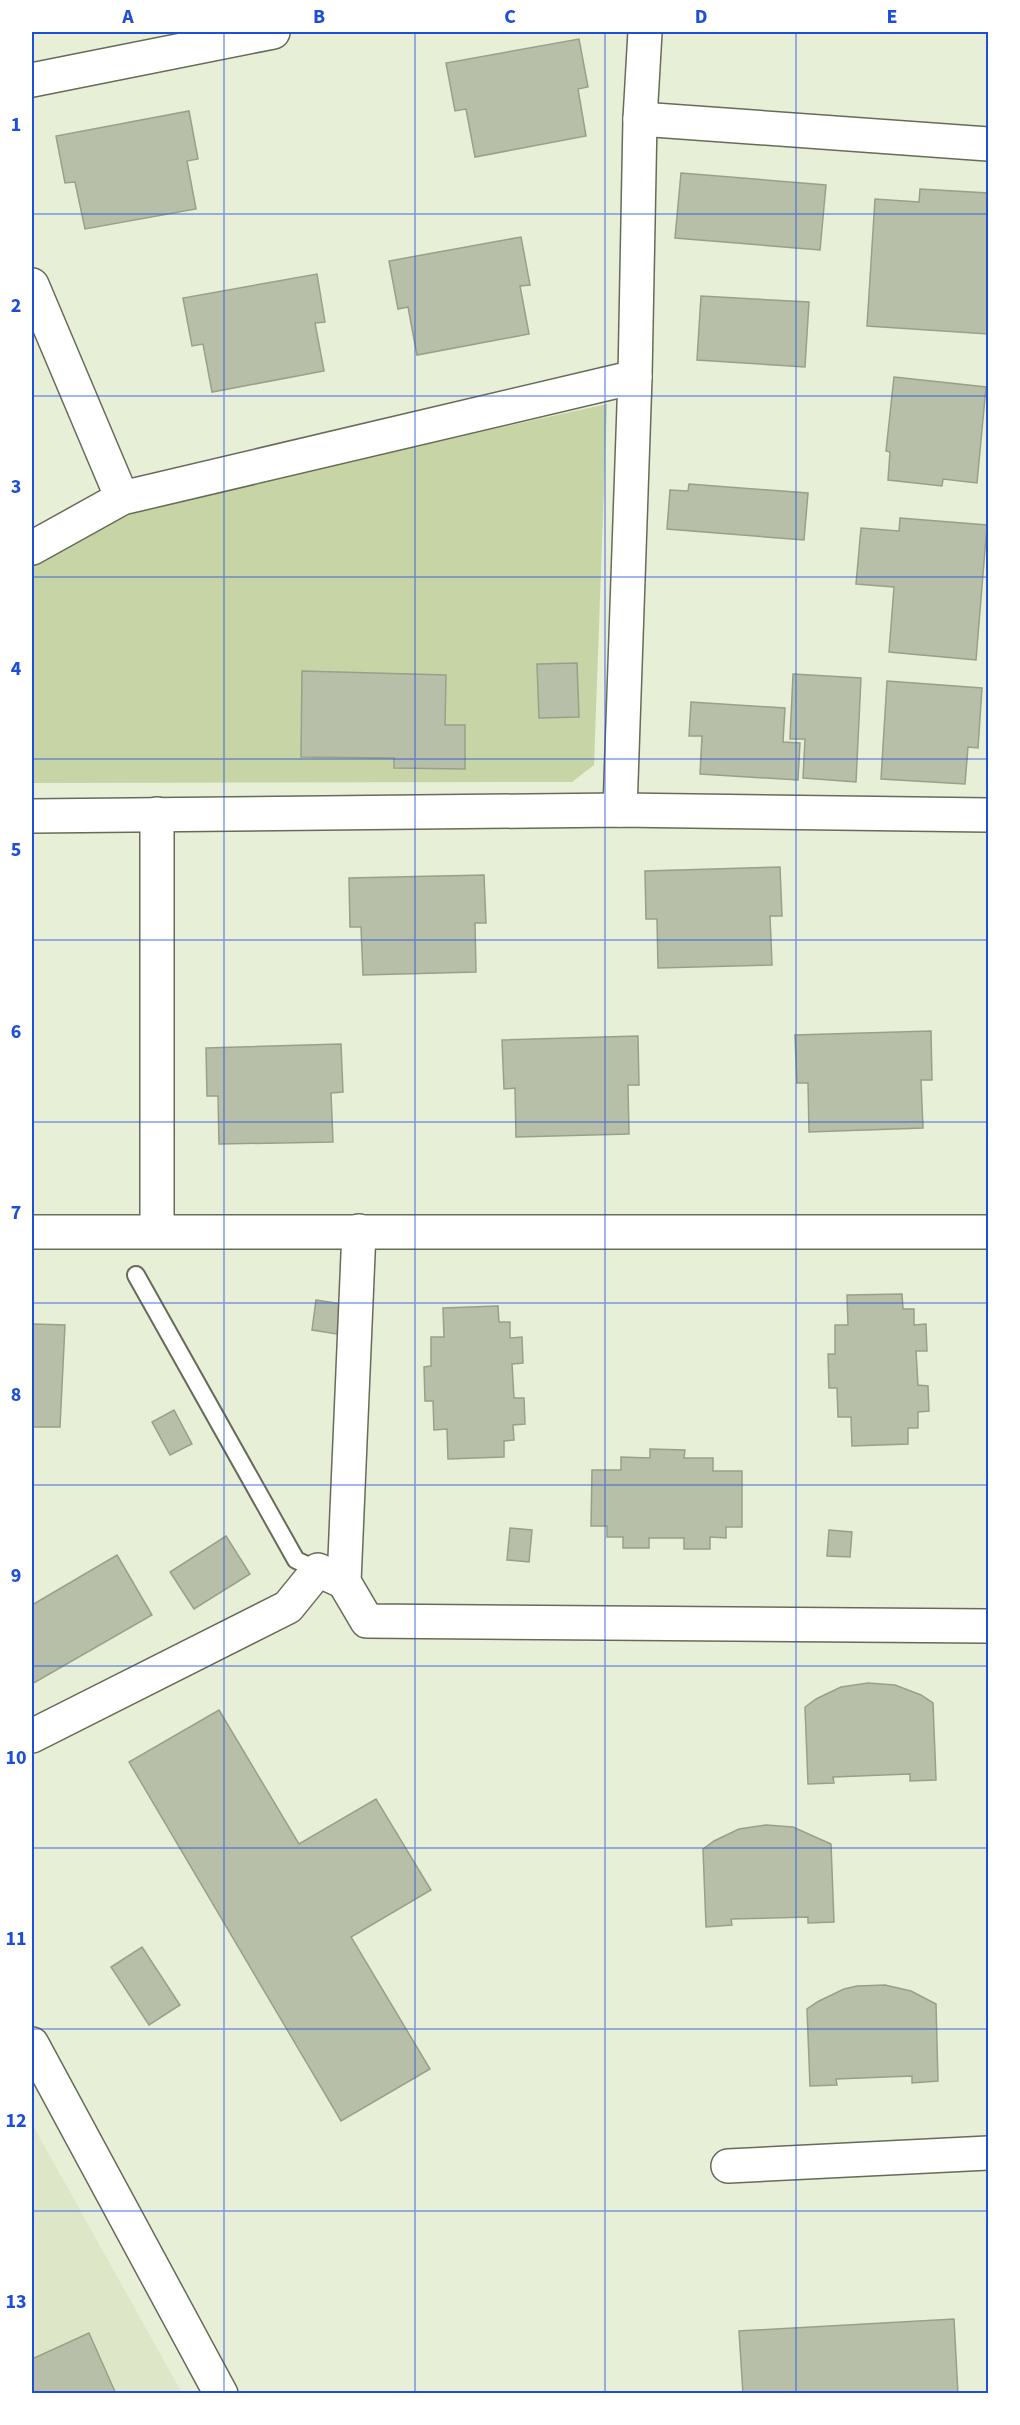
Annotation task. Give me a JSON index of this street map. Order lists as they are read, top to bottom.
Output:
{
  "grid": {
    "columns": [
      "A",
      "B",
      "C",
      "D",
      "E"
    ],
    "rows": [
      "1",
      "2",
      "3",
      "4",
      "5",
      "6",
      "7",
      "8",
      "9",
      "10",
      "11",
      "12",
      "13"
    ]
  }
}
